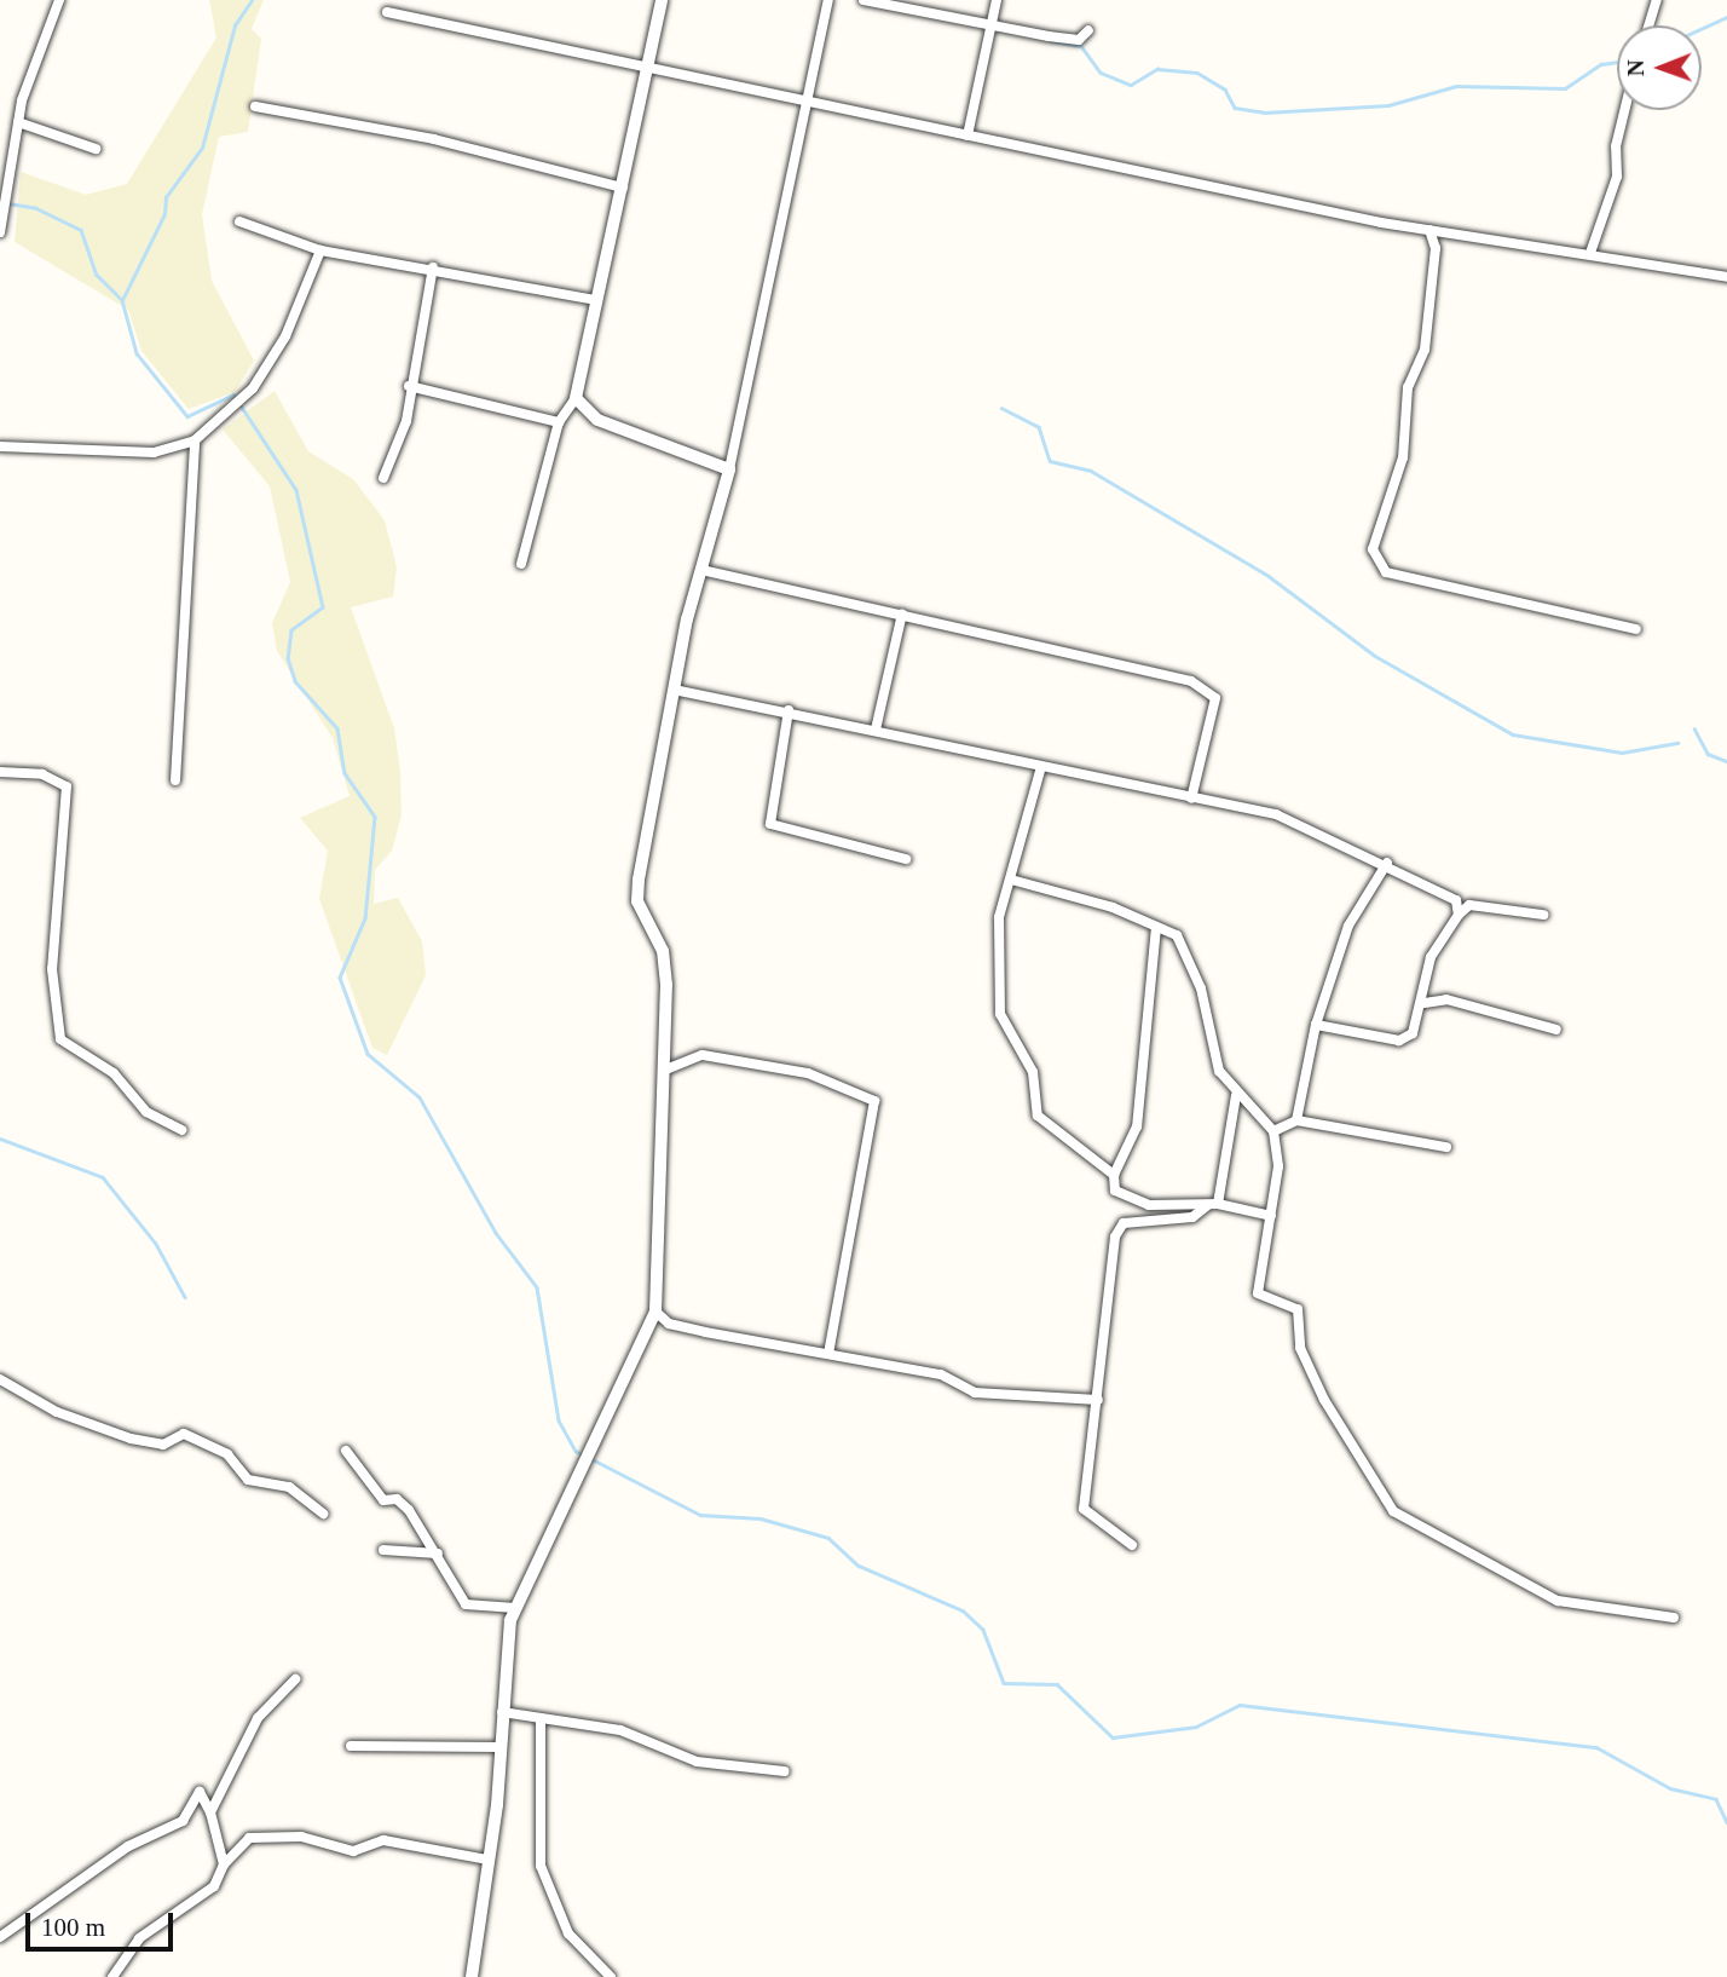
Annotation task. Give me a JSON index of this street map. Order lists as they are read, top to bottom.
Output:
{
  "scale_bar": "100 m",
  "north": "left"
}
